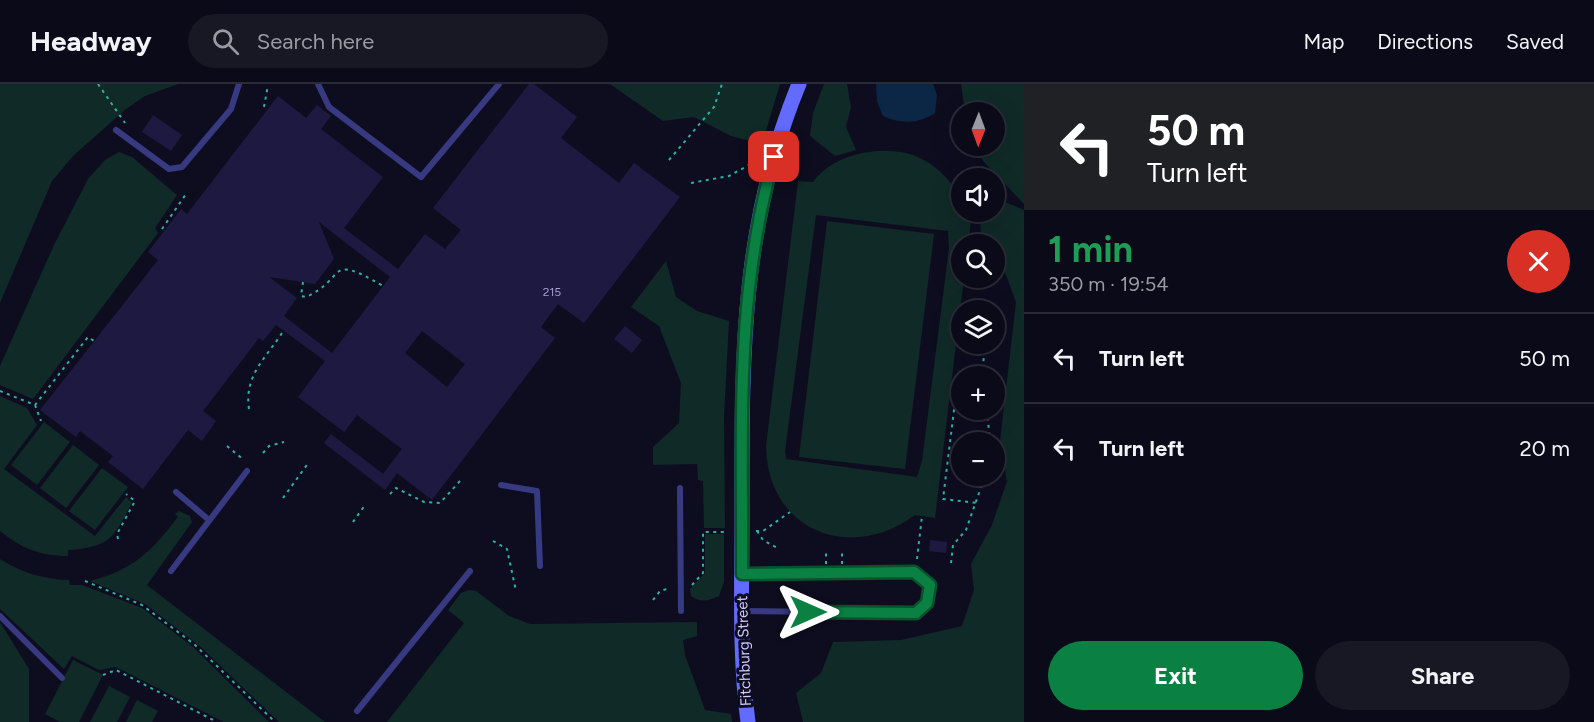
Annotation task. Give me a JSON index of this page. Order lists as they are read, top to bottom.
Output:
{
  "streets": {
    "street": ["Fitchburg Street"]
  },
  "house_numbers": ["215"],
  "north": "bottom",
  "page": {
    "header": "Headway",
    "search": "Search here",
    "nav": ["Map", "Directions", "Saved"],
    "turn": ["50 m", "Turn left"],
    "map_buttons": ["+", "−"],
    "heading": ["1 min", "350 m · 19:54"],
    "list": [
      {
        "name": "Turn left",
        "value": "50 m"
      },
      {
        "name": "Turn left",
        "value": "20 m"
      }
    ],
    "buttons": ["Exit", "Share"]
  }
}
